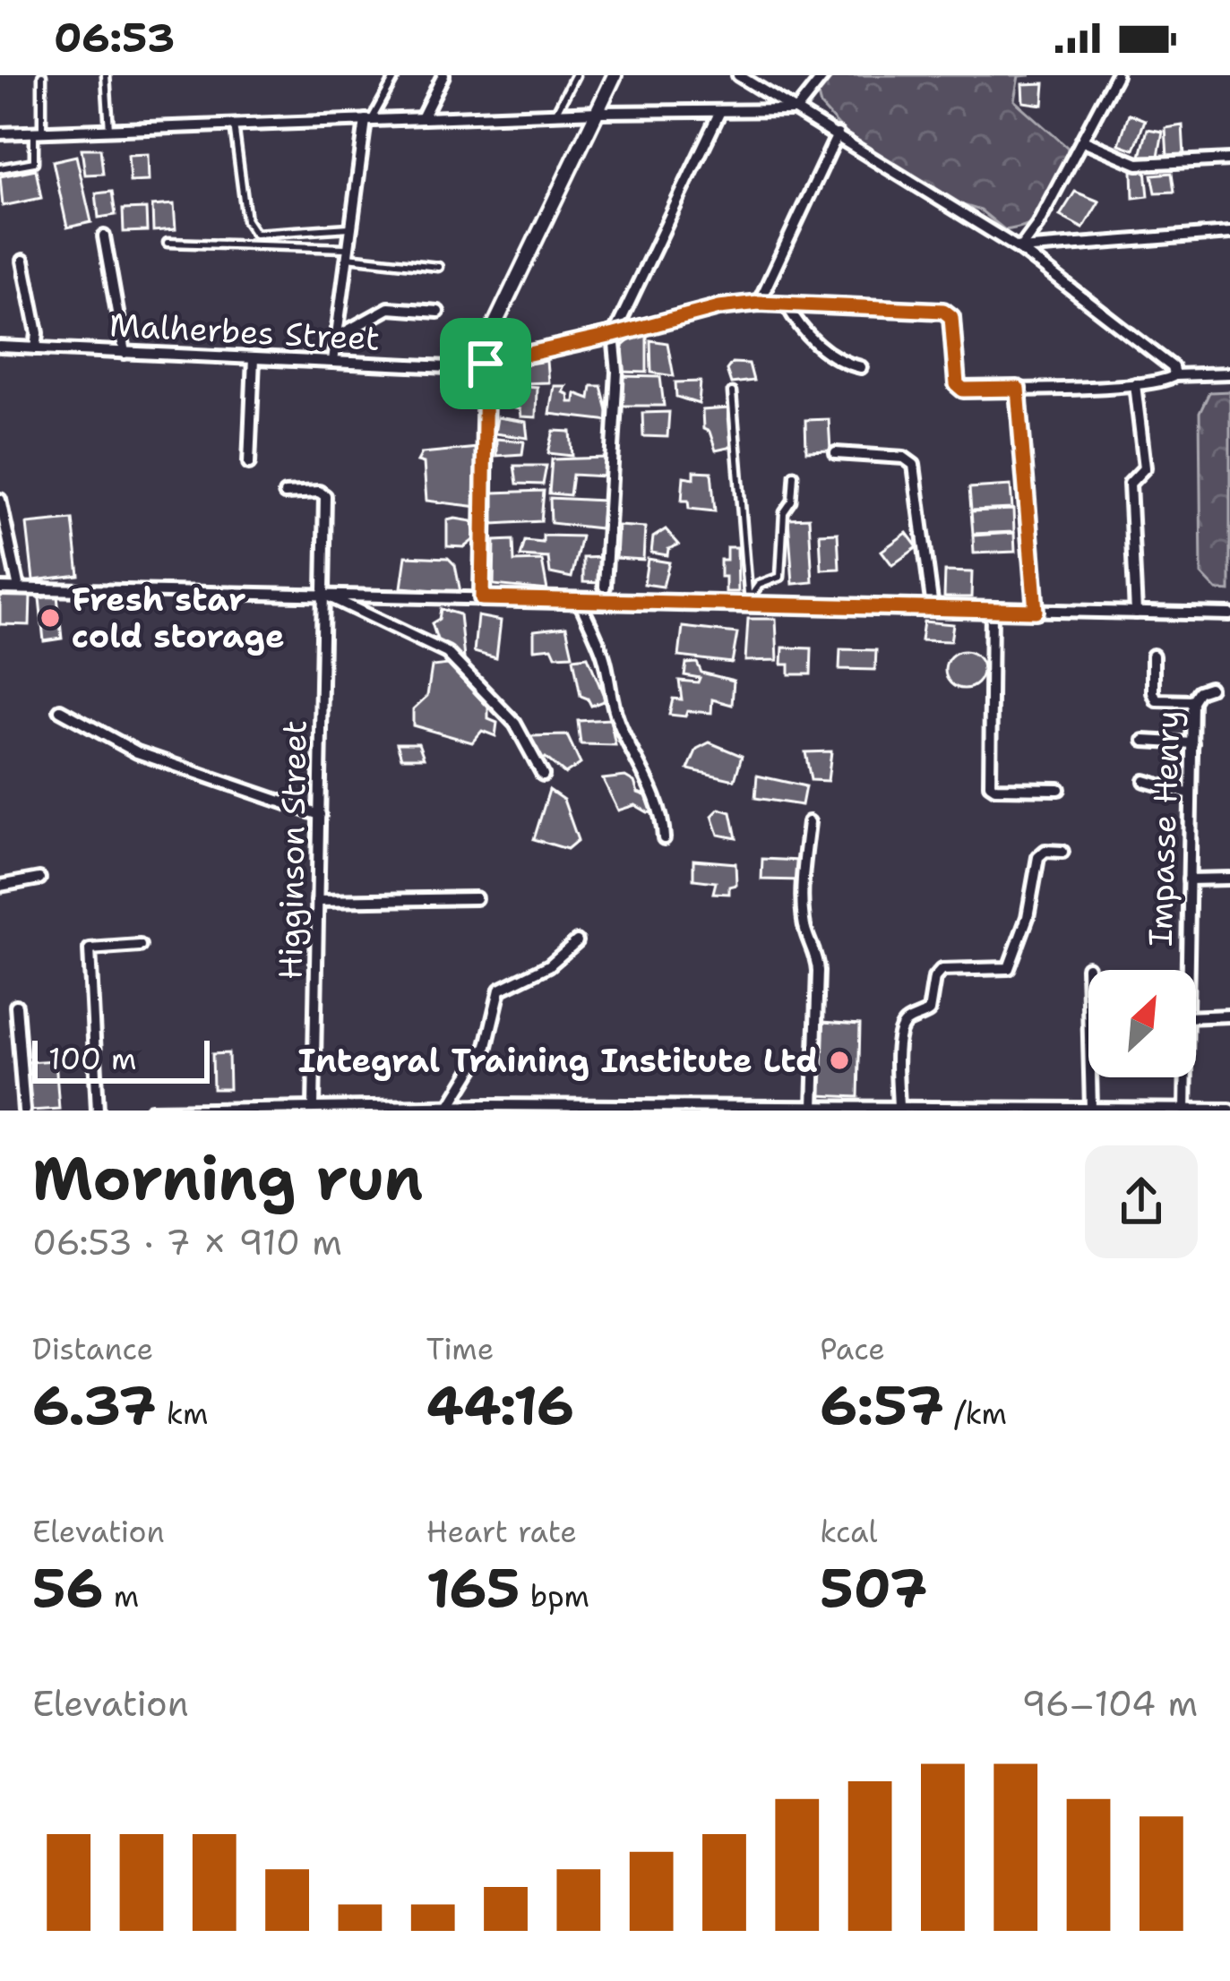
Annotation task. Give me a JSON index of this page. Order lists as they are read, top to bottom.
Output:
{
  "streets": {
    "street": ["Malherbes Street", "Impasse Henry", "Higginson Street"]
  },
  "places": ["Fresh star cold storage", "Integral Training Institute Ltd"],
  "scale_bar": "100 m",
  "north": "top right",
  "page": {
    "status": "06:53",
    "scale": "100 m",
    "heading": ["Morning run", "06:53 · 7 × 910 m"],
    "stats": [
      ["Distance", "6.37 km"],
      ["Time", "44:16"],
      ["Pace", "6:57 /km"],
      ["Elevation", "56 m"],
      ["Heart rate", "165 bpm"],
      ["kcal", "507"]
    ],
    "chart": ["Elevation", "96–104 m"]
  }
}
